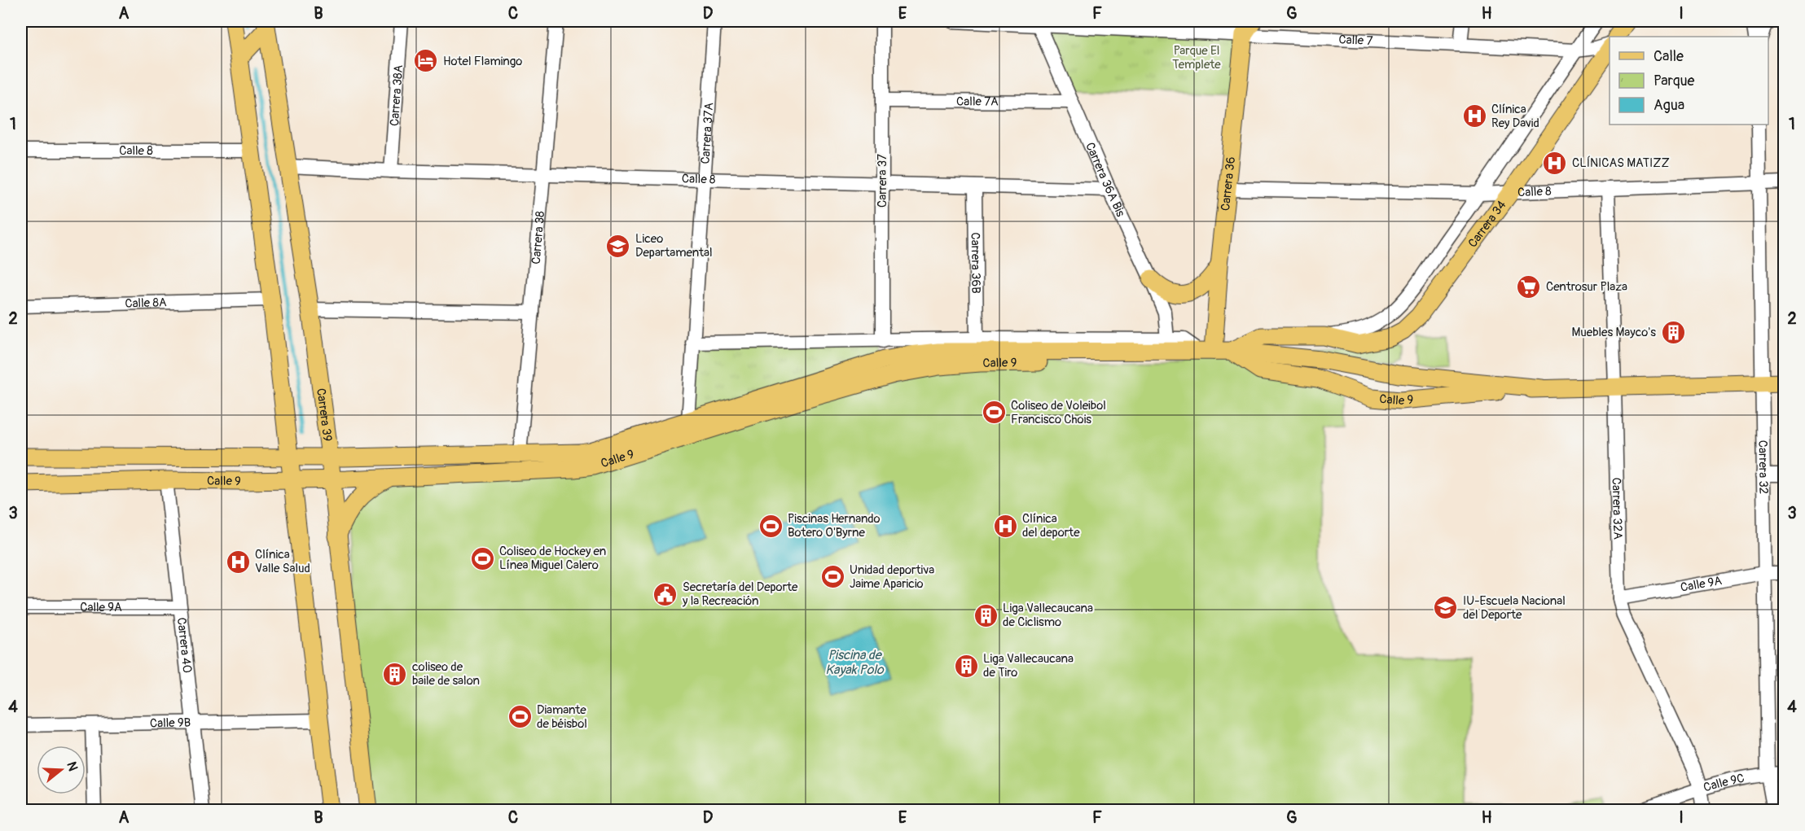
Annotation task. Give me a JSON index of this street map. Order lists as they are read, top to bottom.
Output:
{
  "streets": {
    "main road": [
      "Carrera 36",
      "Carrera 34",
      "Calle 9",
      "Carrera 39"
    ],
    "street": [
      "Calle 7",
      "Carrera 38A",
      "Calle 7A",
      "Carrera 37A",
      "Calle 8",
      "Carrera 36A Bis",
      "Carrera 37",
      "Carrera 38",
      "Carrera 36B",
      "Calle 8A",
      "Carrera 32",
      "Carrera 32A",
      "Calle 9A",
      "Carrera 40",
      "Calle 9B",
      "Calle 9C"
    ]
  },
  "crossings": [
    ["Calle 7", "Carrera 36A Bis"],
    ["Calle 7", "Carrera 36"],
    ["Calle 7", "Carrera 34"],
    ["Carrera 38A", "Calle 8"],
    ["Calle 7A", "Carrera 36A Bis"],
    ["Calle 7A", "Carrera 37"],
    ["Carrera 37A", "Calle 8"],
    ["Carrera 37A", "Calle 9"],
    ["Calle 8", "Carrera 36A Bis"],
    ["Calle 8", "Carrera 37"],
    ["Calle 8", "Carrera 36"],
    ["Calle 8", "Carrera 34"],
    ["Calle 8", "Carrera 38"],
    ["Calle 8", "Carrera 36B"],
    ["Calle 8", "Carrera 39"],
    ["Calle 8", "Carrera 32"],
    ["Calle 8", "Carrera 32A"],
    ["Carrera 36A Bis", "Calle 9"],
    ["Carrera 37", "Calle 9"],
    ["Carrera 36", "Calle 9"],
    ["Carrera 34", "Calle 9"],
    ["Carrera 38", "Calle 9"],
    ["Carrera 36B", "Calle 9"],
    ["Calle 9", "Carrera 39"],
    ["Calle 9", "Carrera 32"],
    ["Calle 9", "Carrera 32A"],
    ["Calle 9", "Carrera 40"],
    ["Carrera 32", "Calle 9A"],
    ["Carrera 32", "Calle 9C"],
    ["Carrera 32A", "Calle 9A"],
    ["Carrera 32A", "Calle 9C"],
    ["Calle 9A", "Carrera 40"],
    ["Carrera 40", "Calle 9B"]
  ],
  "water": ["Piscina de Kayak Polo"],
  "parks": ["Parque El Templete"],
  "places": {
    "hotel": ["Hotel Flamingo"],
    "hospital": [
      "Clínica Rey David",
      "CLÍNICAS MATIZZ",
      "Clínica del deporte",
      "Clínica Valle Salud"
    ],
    "school or university": ["Liceo Departamental", "IU-Escuela Nacional del Deporte"],
    "supermarket": ["Centrosur Plaza"],
    "building": [
      "Muebles Mayco's",
      "Liga Vallecaucana de Ciclismo",
      "Liga Vallecaucana de Tiro",
      "coliseo de baile de salon"
    ],
    "sports": [
      "Coliseo de Voleibol Francisco Chois",
      "Piscinas Hernando Botero O'Byrne",
      "Coliseo de Hockey en Línea Miguel Calero",
      "Unidad deportiva Jaime Aparicio",
      "Diamante de béisbol"
    ],
    "public building": ["Secretaría del Deporte y la Recreación"]
  },
  "legend": ["Calle", "Parque", "Agua"],
  "north": "right",
  "grid": {
    "columns": [
      "A",
      "B",
      "C",
      "D",
      "E",
      "F",
      "G",
      "H",
      "I"
    ],
    "rows": [
      "1",
      "2",
      "3",
      "4"
    ]
  }
}
